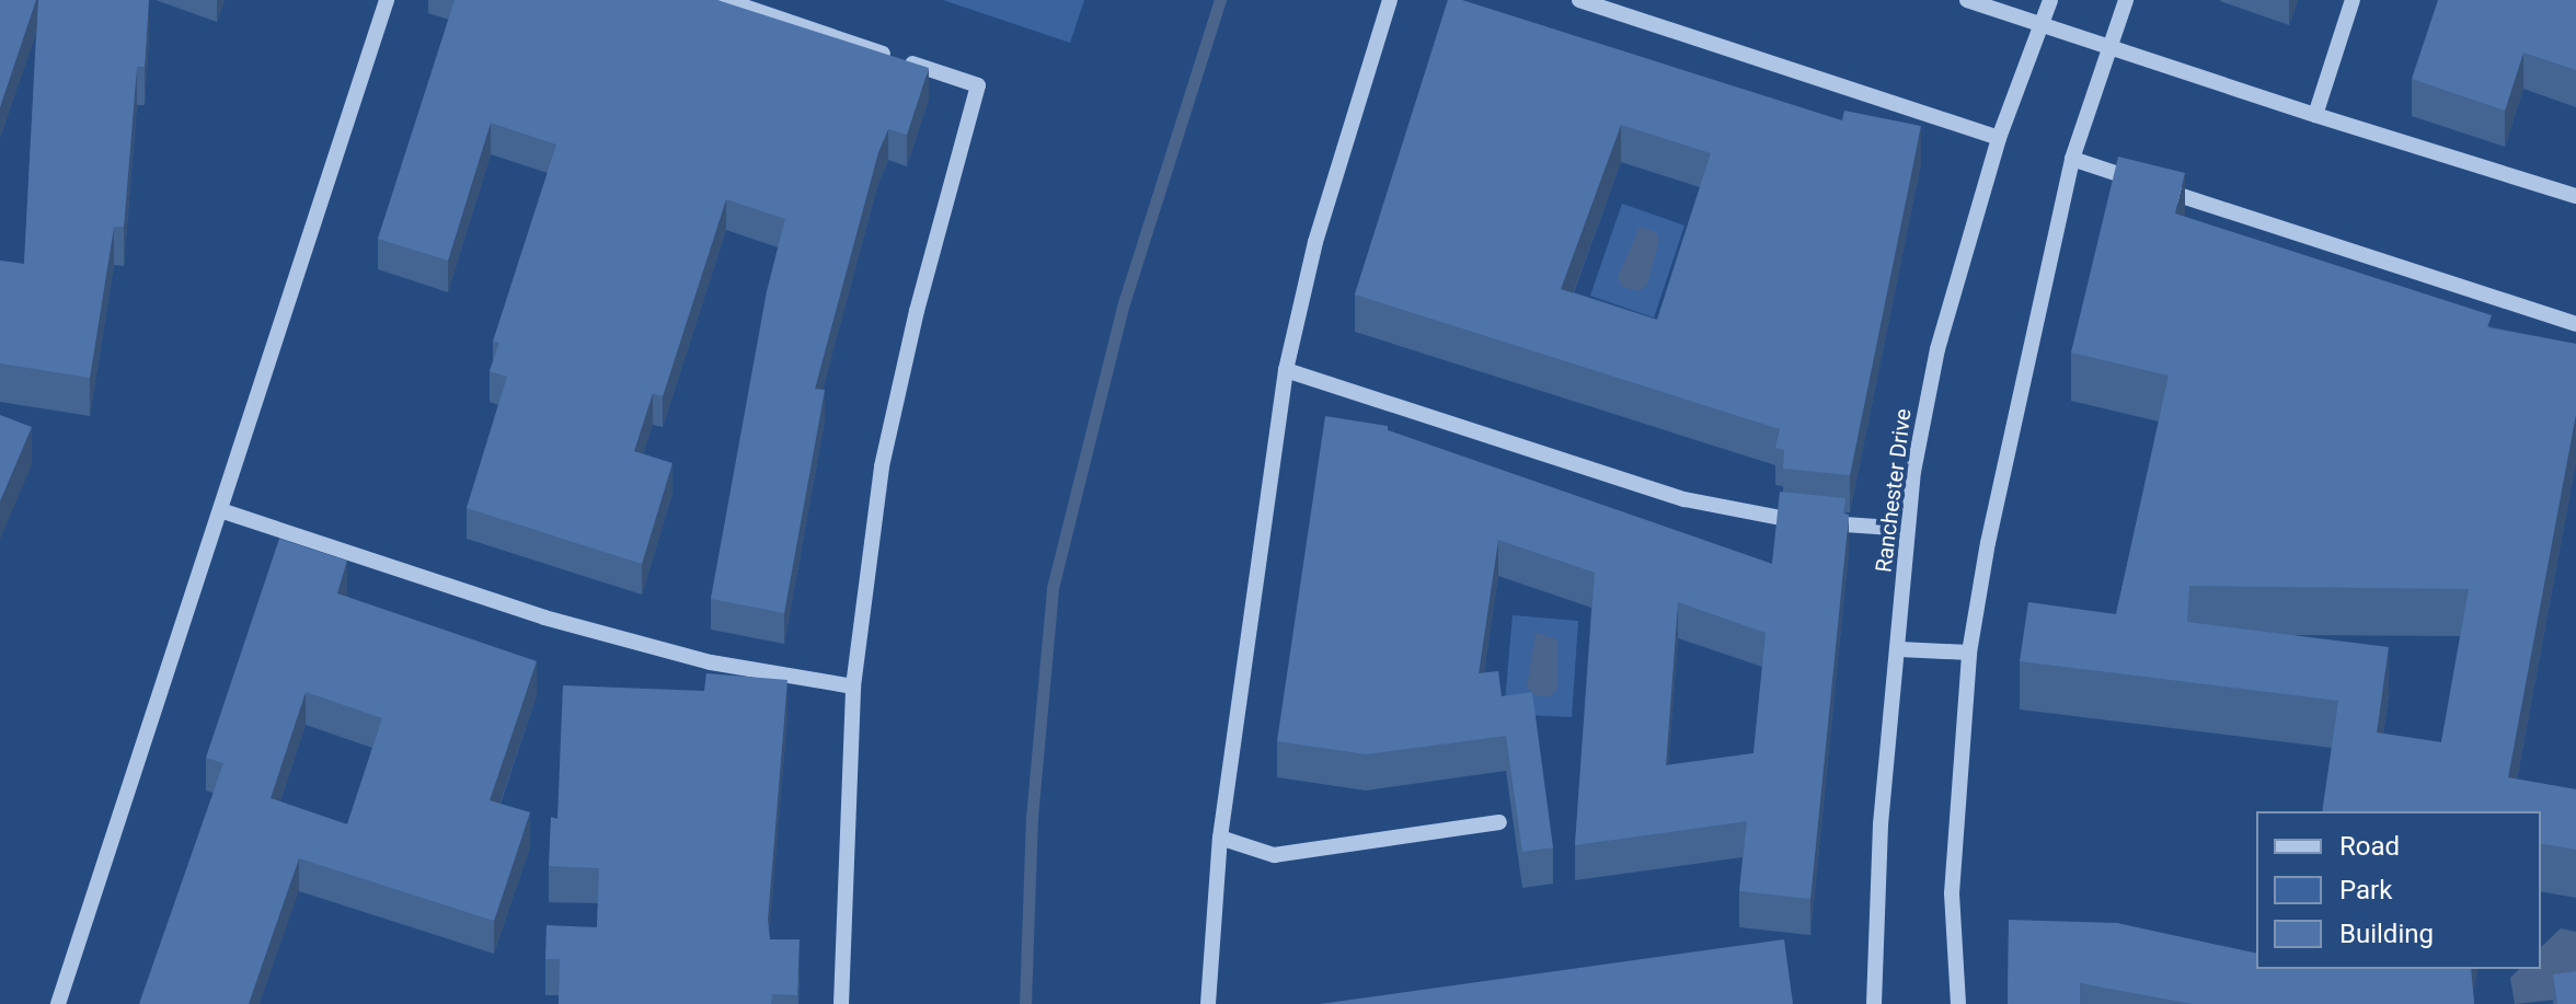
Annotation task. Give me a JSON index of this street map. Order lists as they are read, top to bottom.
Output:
{
  "streets": {
    "street": ["Ranchester Drive"]
  },
  "legend": ["Road", "Park", "Building"]
}
